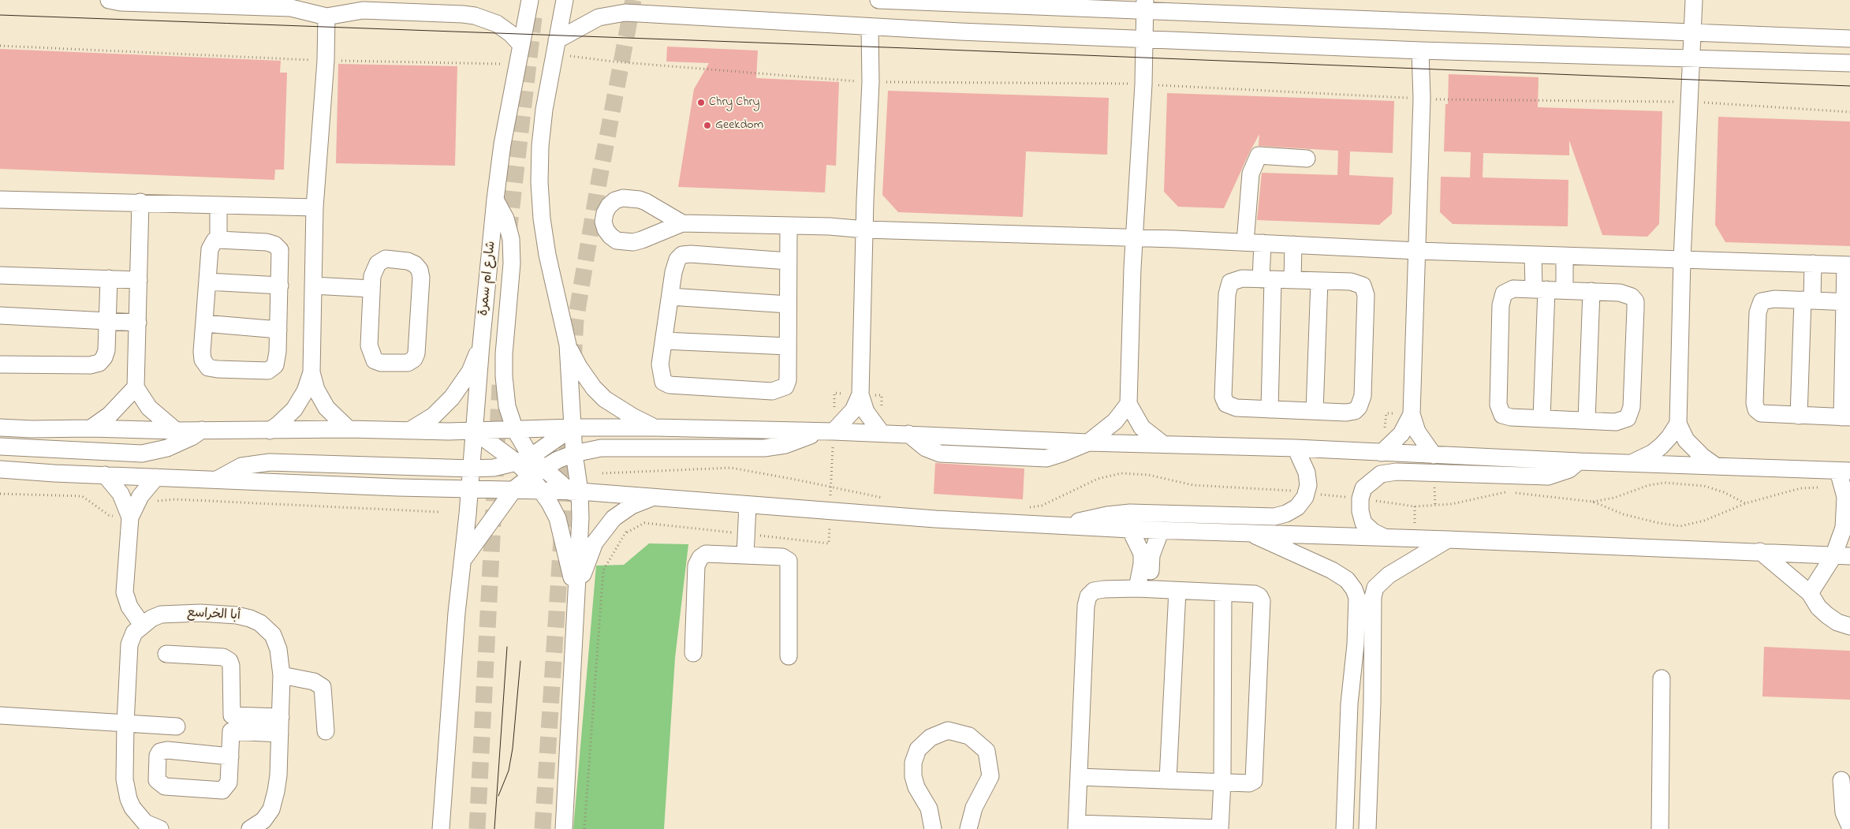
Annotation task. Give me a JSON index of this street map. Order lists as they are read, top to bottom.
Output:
{
  "streets": {
    "street": ["شارع ام سمرة", "أبا الخراسع"]
  },
  "places": ["Chry Chry", "Geekdom"]
}
